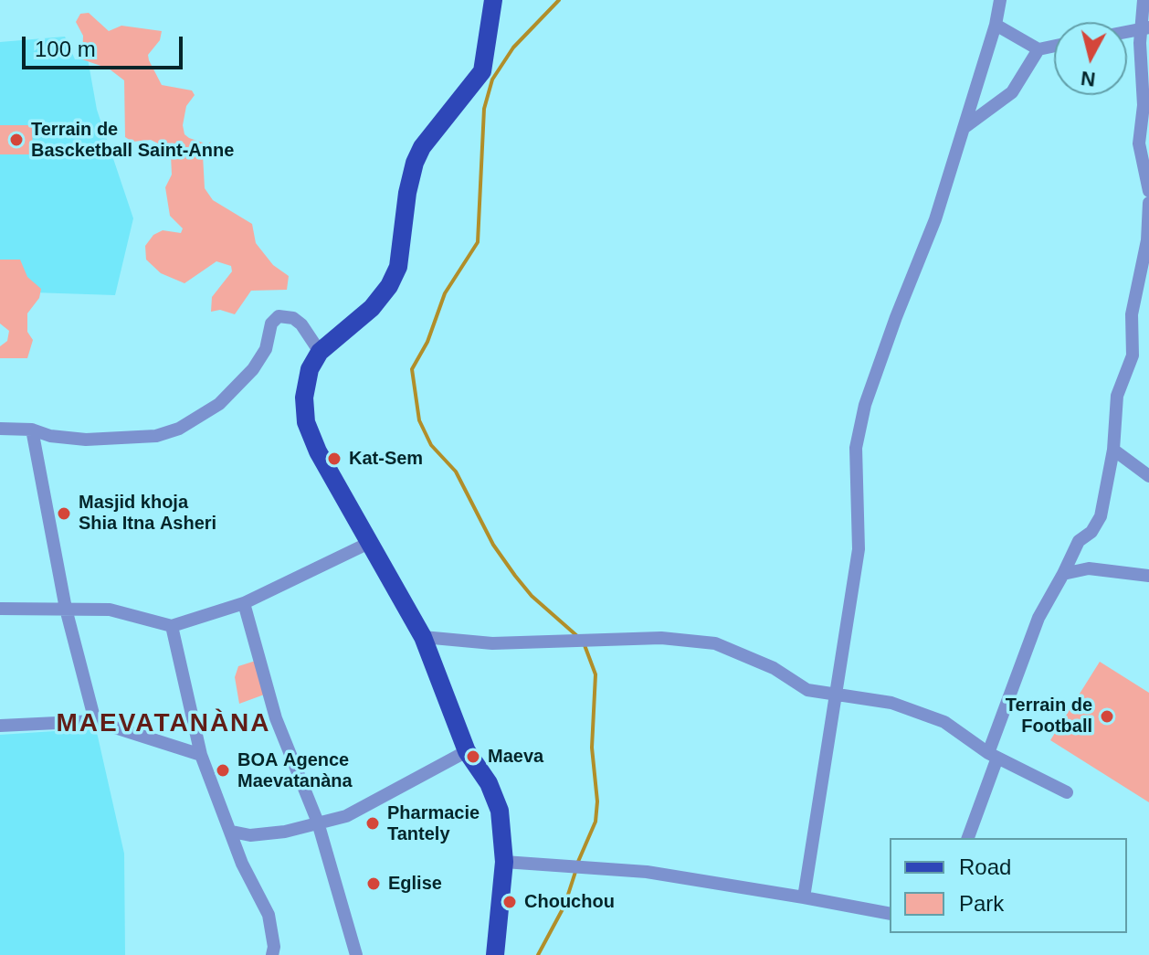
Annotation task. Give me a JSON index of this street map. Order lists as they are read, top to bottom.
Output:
{
  "districts": ["MAEVATANÀNA"],
  "places": [
    "Terrain de Bascketball Saint-Anne",
    "Kat-Sem",
    "Masjid khoja Shia Itna Asheri",
    "Terrain de Football",
    "Maeva",
    "BOA Agence Maevatanàna",
    "Pharmacie Tantely",
    "Eglise",
    "Chouchou"
  ],
  "legend": ["Road", "Park"],
  "scale_bar": "100 m",
  "north": "bottom"
}
